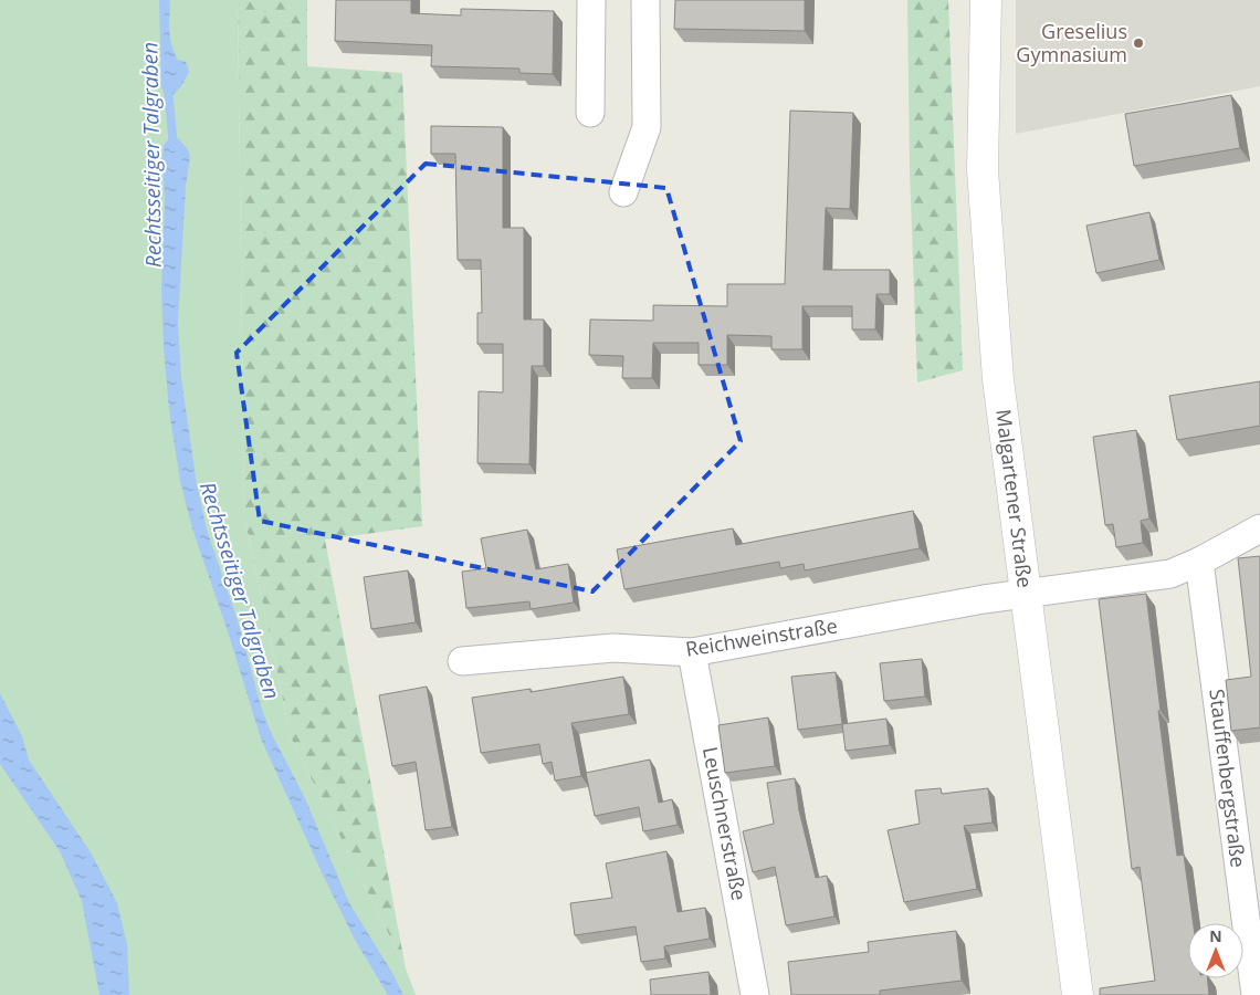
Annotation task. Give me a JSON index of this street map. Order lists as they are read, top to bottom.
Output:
{
  "streets": {
    "street": [
      "Malgartener Straße",
      "Reichweinstraße",
      "Stauffenbergstraße",
      "Leuschnerstraße"
    ]
  },
  "crossings": [
    ["Malgartener Straße", "Reichweinstraße"],
    ["Reichweinstraße", "Stauffenbergstraße"],
    ["Reichweinstraße", "Leuschnerstraße"]
  ],
  "water": ["Rechtsseitiger Talgraben"],
  "places": ["Greselius Gymnasium"],
  "north": "top"
}
